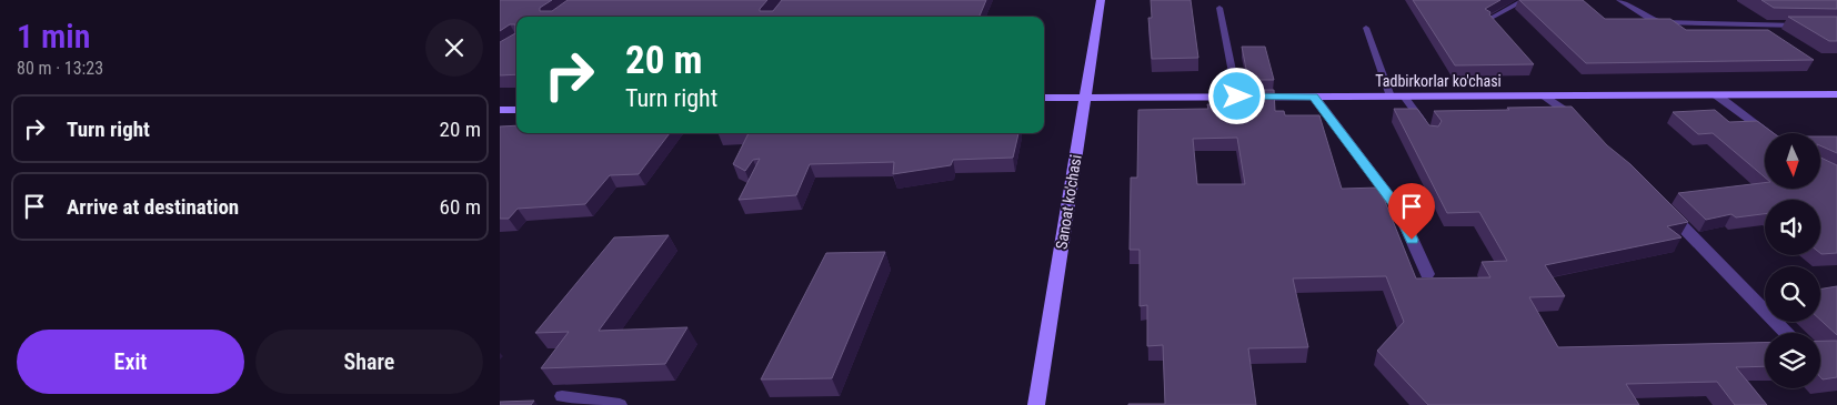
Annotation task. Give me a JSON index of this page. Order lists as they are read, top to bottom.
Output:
{
  "streets": {
    "main road": ["Tadbirkorlar ko'chasi", "Sanoat ko'chasi"]
  },
  "crossings": [
    ["Tadbirkorlar ko'chasi", "Sanoat ko'chasi"]
  ],
  "north": "bottom",
  "page": {
    "heading": ["1 min", "80 m · 13:23"],
    "turn": ["20 m", "Turn right"],
    "list": [
      {
        "name": "Turn right",
        "value": "20 m"
      },
      {
        "name": "Arrive at destination",
        "value": "60 m"
      }
    ],
    "buttons": ["Exit", "Share"]
  }
}
